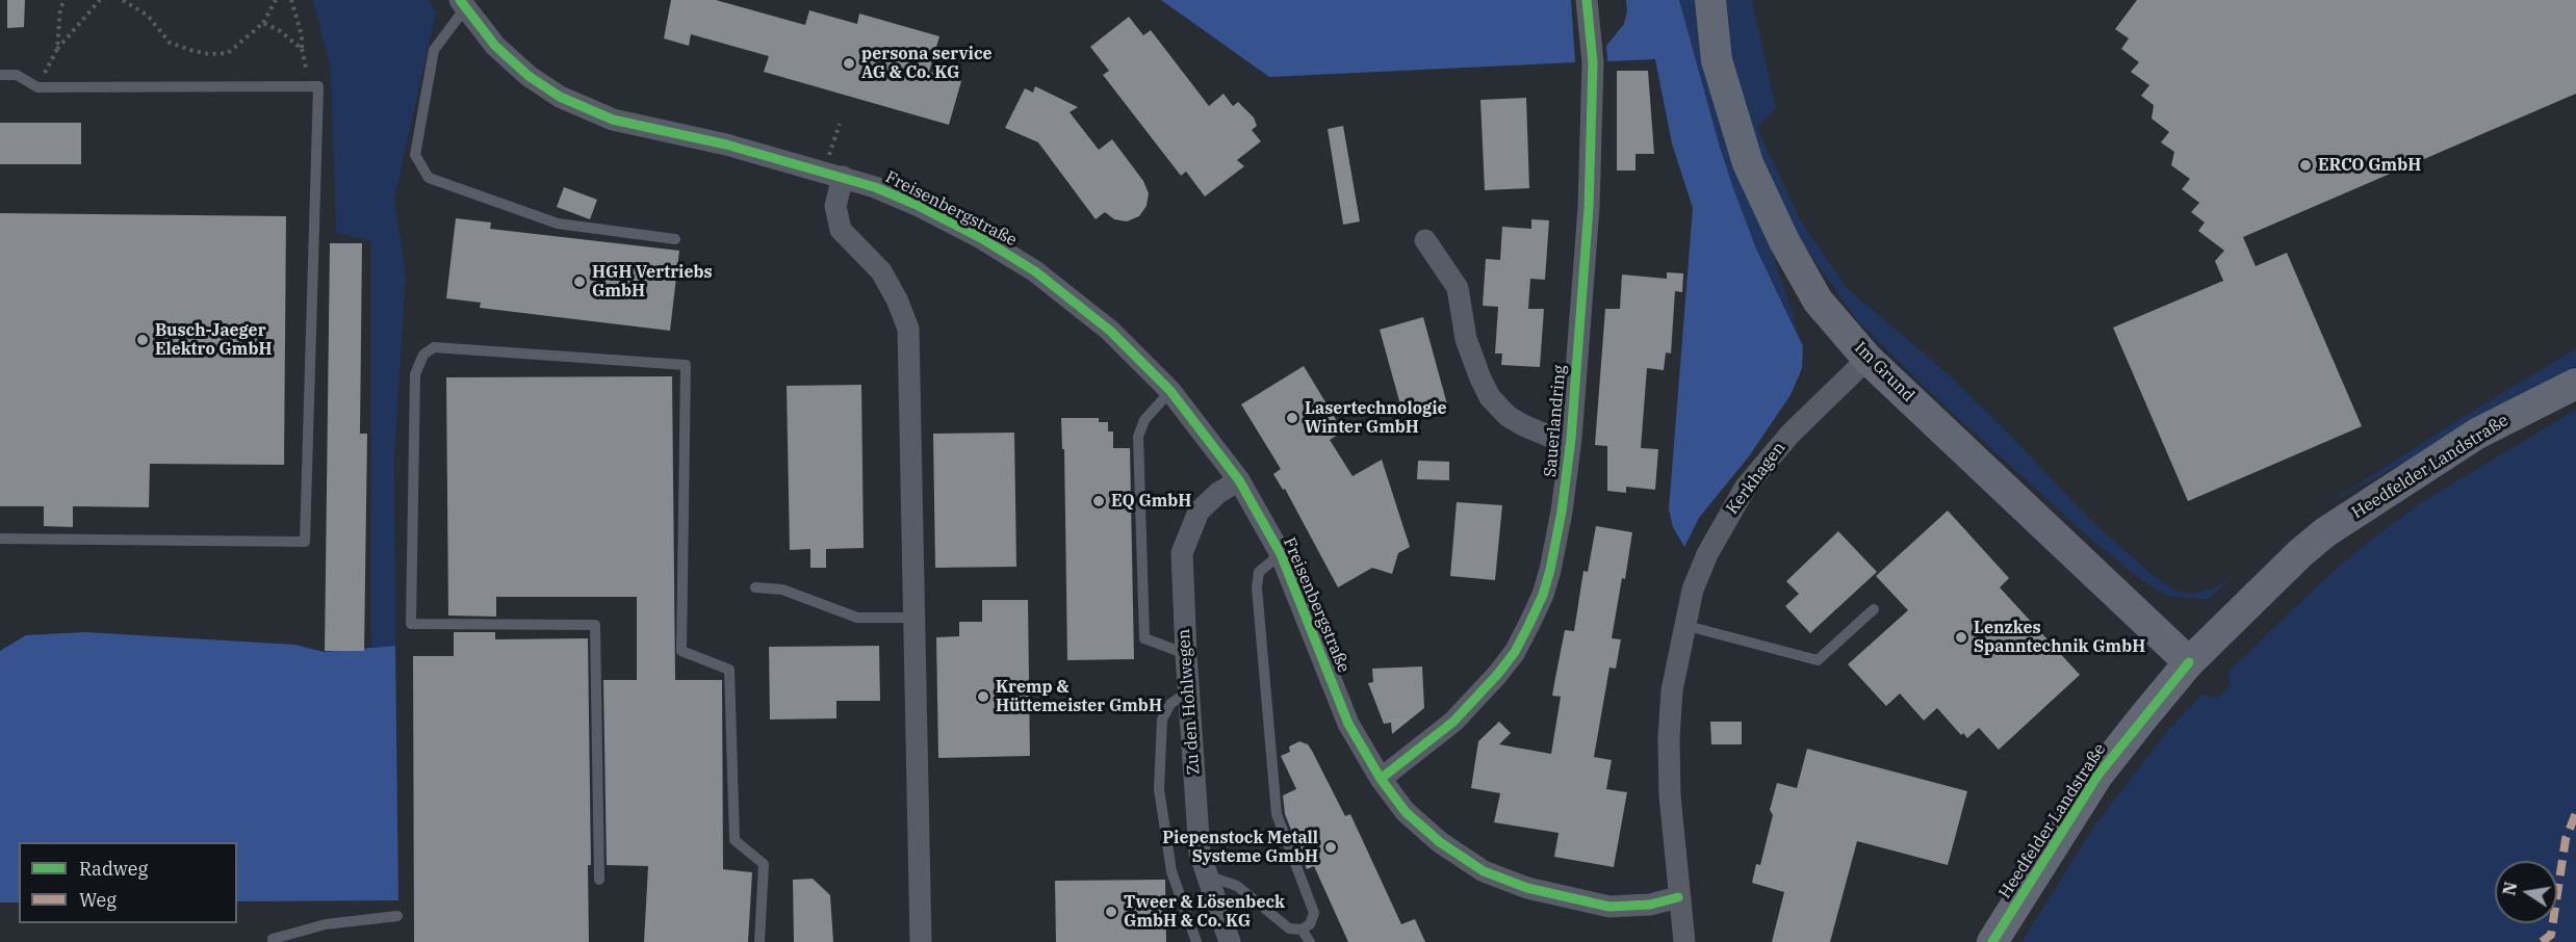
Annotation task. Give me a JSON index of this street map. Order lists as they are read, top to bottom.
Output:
{
  "streets": {
    "main road": ["Im Grund", "Heedfelder Landstraße"],
    "street": [
      "Freisenbergstraße",
      "Sauerlandring",
      "Kerkhagen",
      "Zu den Hohlwegen"
    ]
  },
  "crossings": [
    ["Freisenbergstraße", "Sauerlandring"],
    ["Freisenbergstraße", "Kerkhagen"],
    ["Freisenbergstraße", "Zu den Hohlwegen"],
    ["Im Grund", "Heedfelder Landstraße"],
    ["Im Grund", "Kerkhagen"]
  ],
  "places": [
    "persona service AG & Co. KG",
    "ERCO GmbH",
    "HGH Vertriebs GmbH",
    "Busch-Jaeger Elektro GmbH",
    "Lasertechnologie Winter GmbH",
    "EQ GmbH",
    "Lenzkes Spanntechnik GmbH",
    "Kremp & Hüttemeister GmbH",
    "Piepenstock Metall Systeme GmbH",
    "Tweer & Lösenbeck GmbH & Co. KG"
  ],
  "legend": ["Radweg", "Weg"],
  "north": "left"
}
